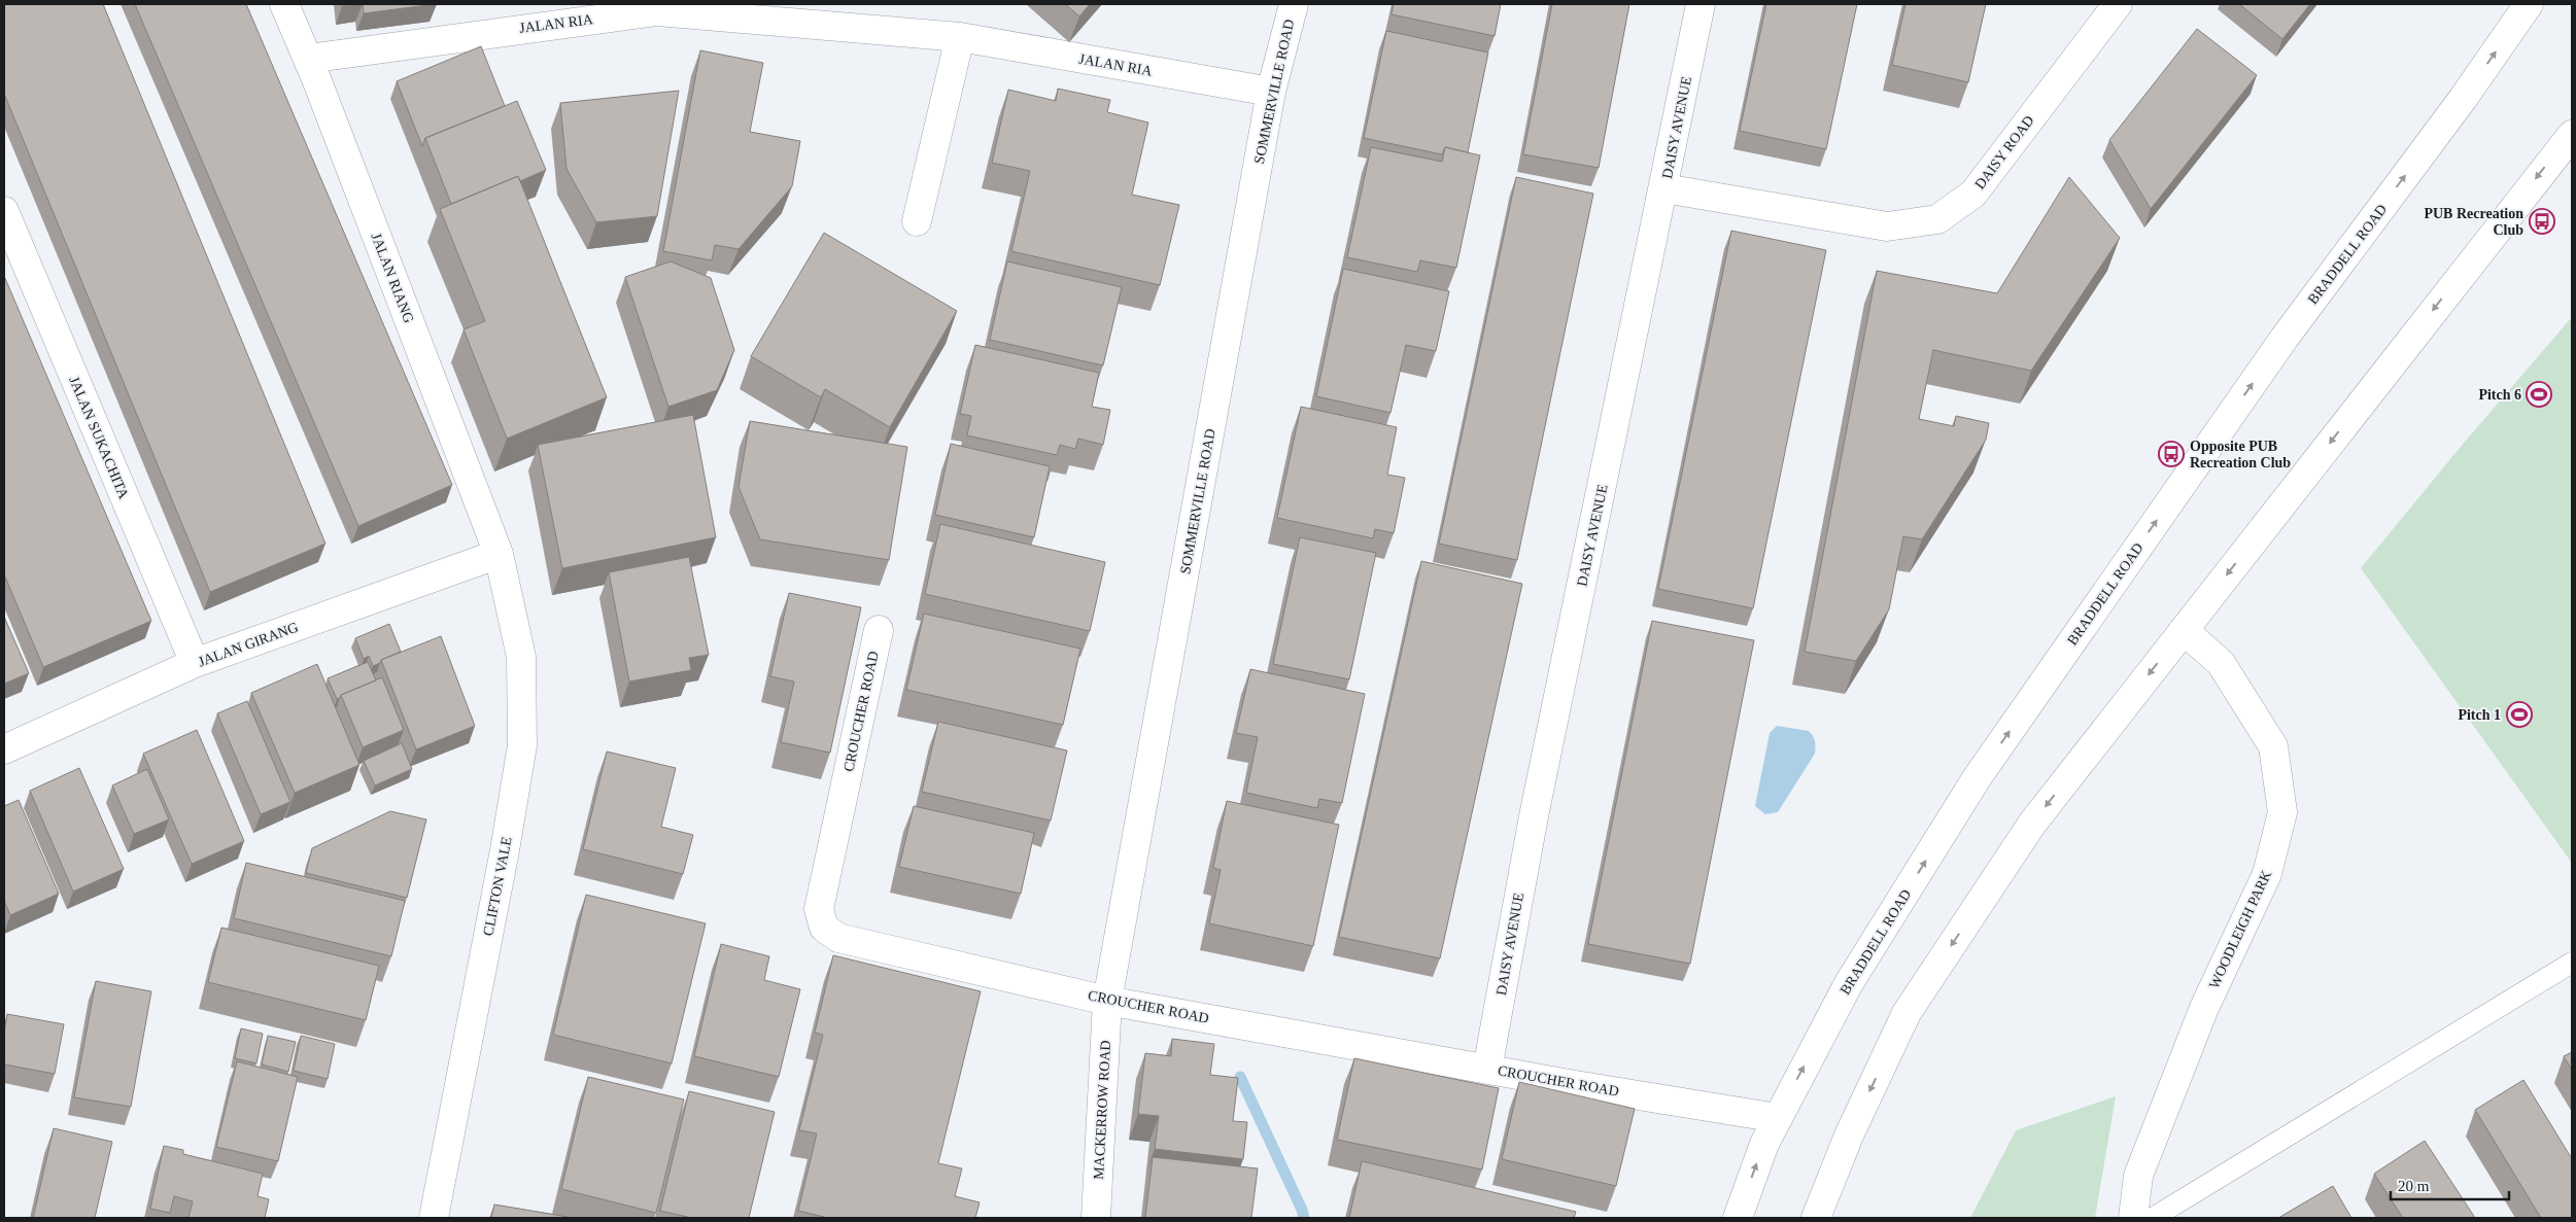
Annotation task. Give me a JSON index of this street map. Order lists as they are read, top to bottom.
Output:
{
  "streets": {
    "main road": [
      "JALAN RIA",
      "SOMMERVILLE ROAD",
      "DAISY AVENUE",
      "DAISY ROAD",
      "BRADDELL ROAD",
      "JALAN RIANG",
      "JALAN SUKACHITA",
      "JALAN GIRANG",
      "CROUCHER ROAD",
      "CLIFTON VALE",
      "WOODLEIGH PARK",
      "MACKERROW ROAD"
    ]
  },
  "crossings": [
    ["JALAN RIA", "SOMMERVILLE ROAD"],
    ["JALAN RIA", "JALAN RIANG"],
    ["SOMMERVILLE ROAD", "CROUCHER ROAD"],
    ["SOMMERVILLE ROAD", "MACKERROW ROAD"],
    ["DAISY AVENUE", "DAISY ROAD"],
    ["DAISY AVENUE", "CROUCHER ROAD"],
    ["BRADDELL ROAD", "CROUCHER ROAD"],
    ["JALAN RIANG", "JALAN GIRANG"],
    ["JALAN RIANG", "CLIFTON VALE"],
    ["JALAN SUKACHITA", "JALAN GIRANG"],
    ["JALAN GIRANG", "CLIFTON VALE"],
    ["CROUCHER ROAD", "MACKERROW ROAD"]
  ],
  "places": {
    "bus stop": ["PUB Recreation Club", "Opposite PUB Recreation Club"],
    "sports": ["Pitch 6", "Pitch 1"]
  },
  "scale_bar": "20 m"
}
